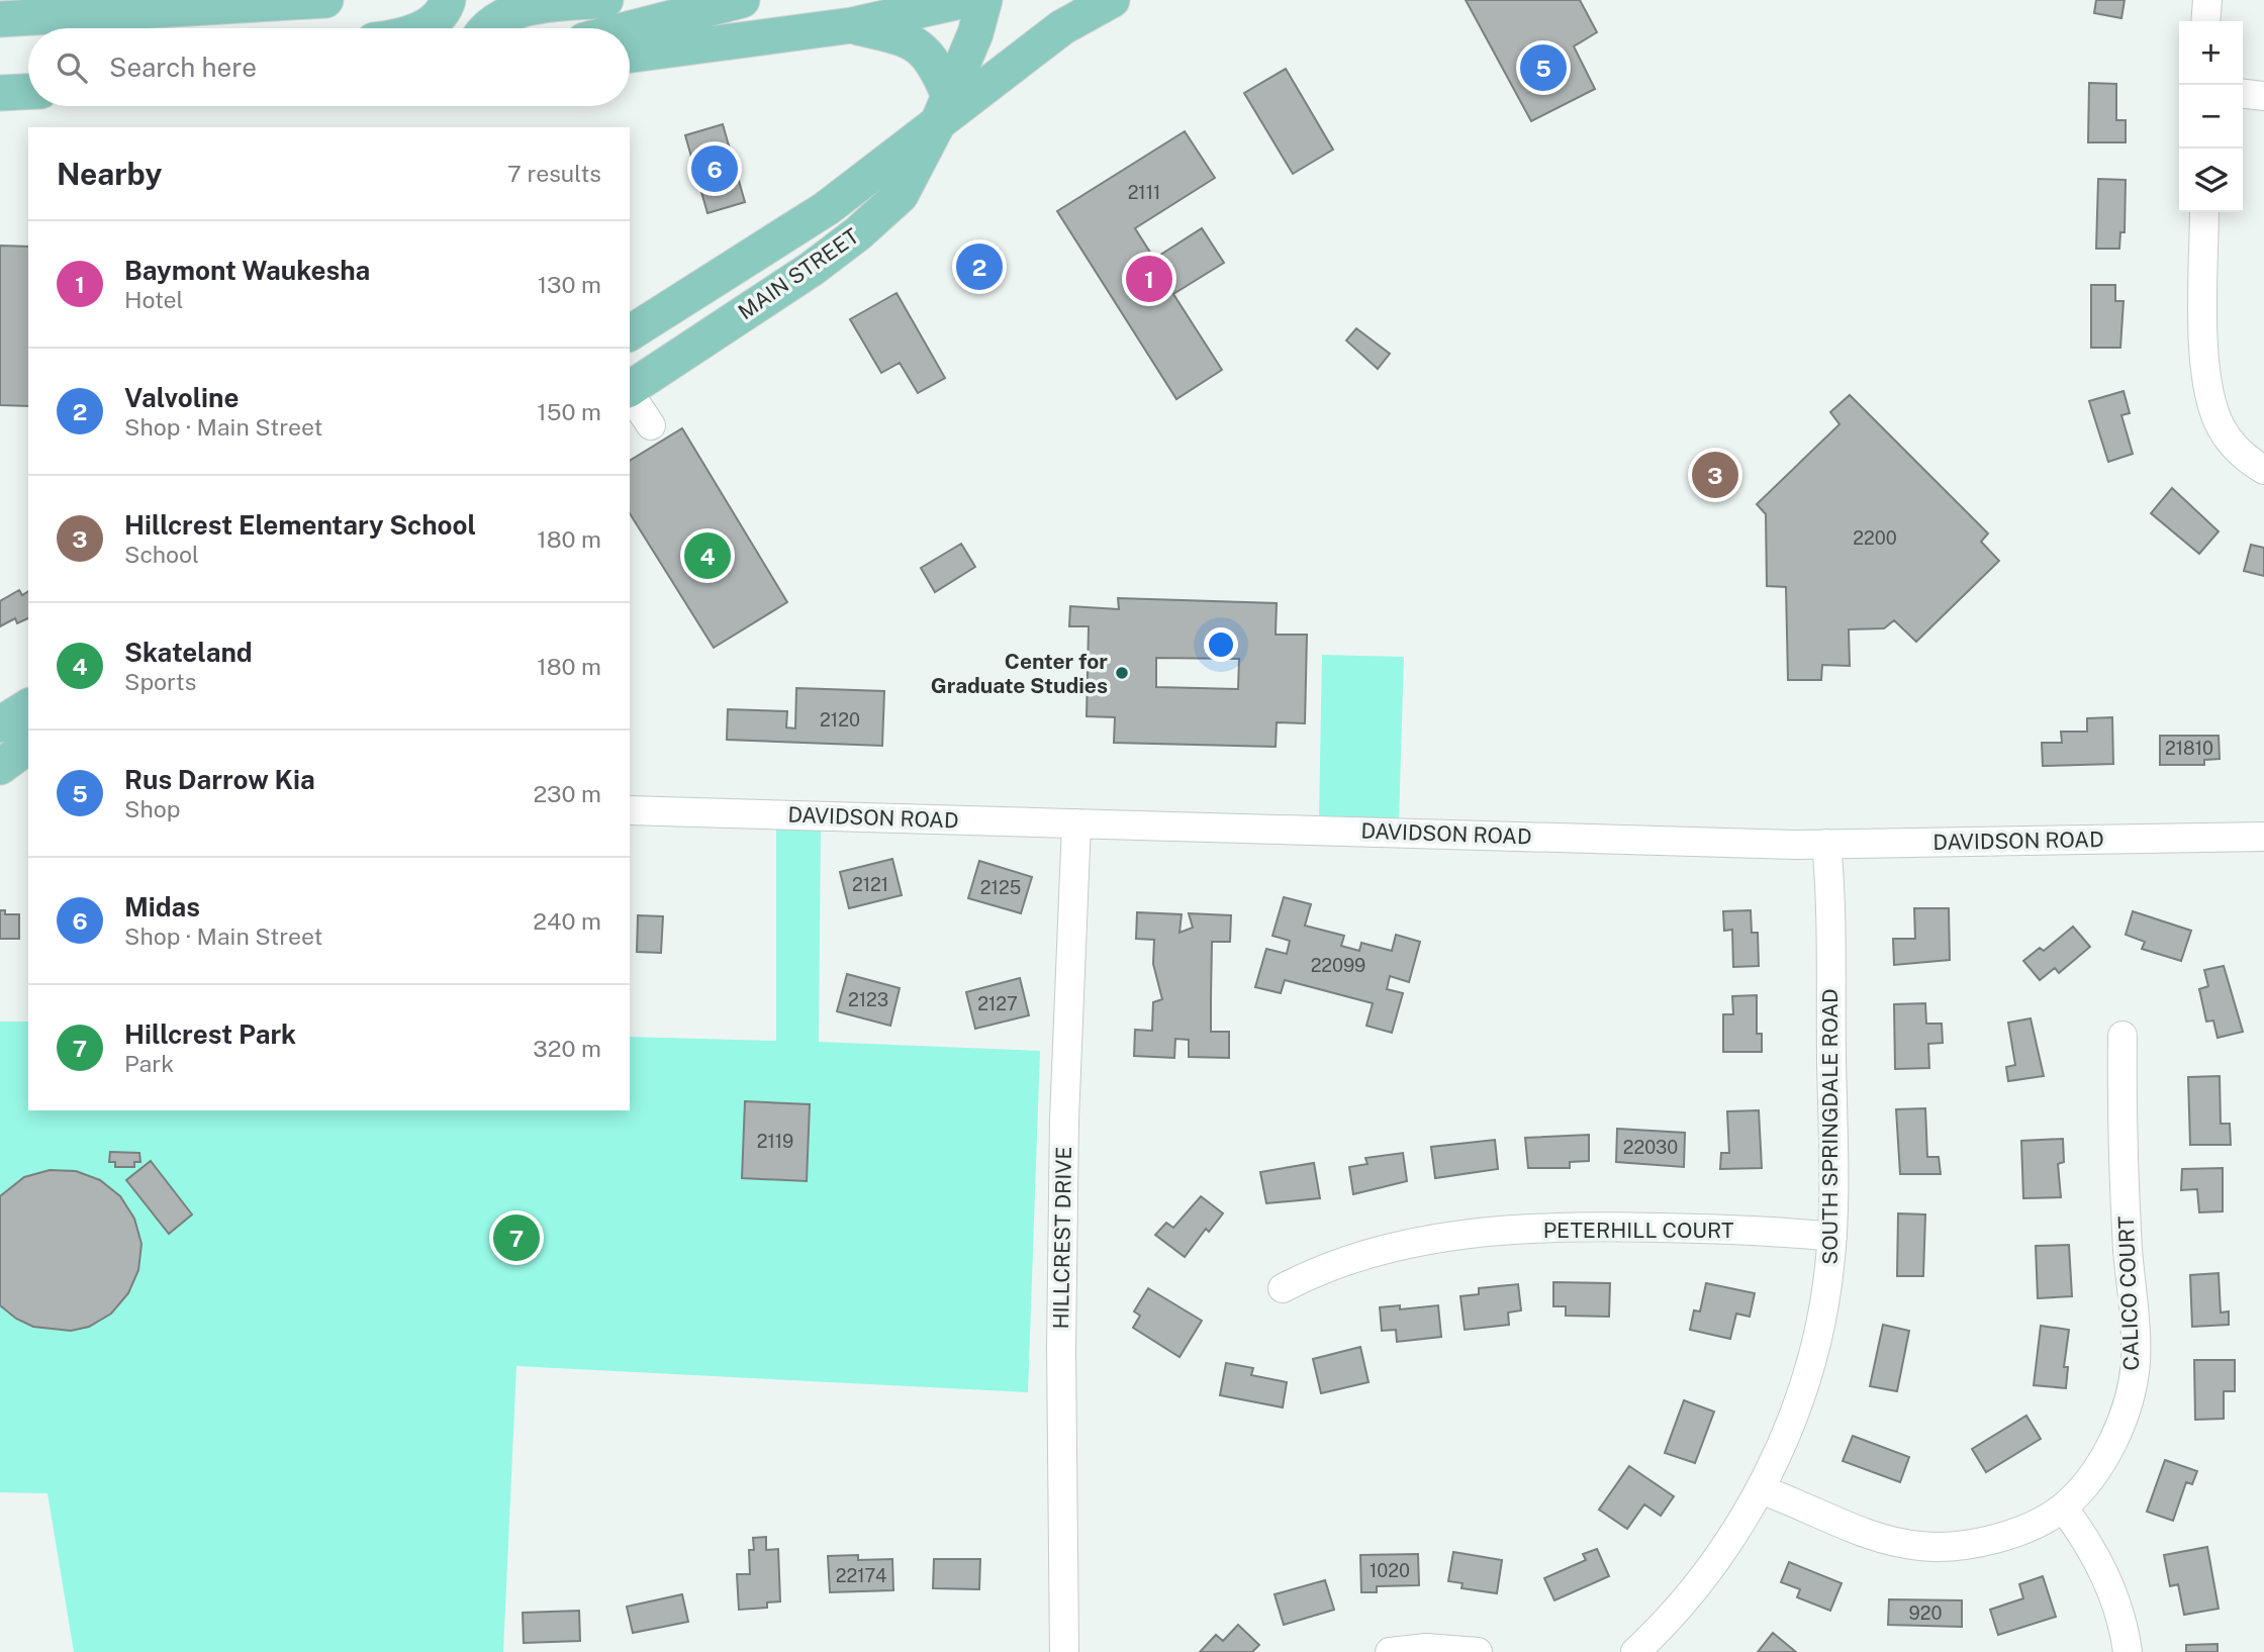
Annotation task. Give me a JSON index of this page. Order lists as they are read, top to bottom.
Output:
{
  "streets": {
    "main road": ["MAIN STREET"],
    "street": [
      "DAVIDSON ROAD",
      "SOUTH SPRINGDALE ROAD",
      "PETERHILL COURT",
      "HILLCREST DRIVE",
      "CALICO COURT"
    ]
  },
  "crossings": [
    ["DAVIDSON ROAD", "SOUTH SPRINGDALE ROAD"],
    ["DAVIDSON ROAD", "HILLCREST DRIVE"],
    ["SOUTH SPRINGDALE ROAD", "PETERHILL COURT"],
    ["SOUTH SPRINGDALE ROAD", "CALICO COURT"]
  ],
  "places": ["Center for Graduate Studies"],
  "house_numbers": [
    "2111",
    "2200",
    "2120",
    "21810",
    "2121",
    "2125",
    "22099",
    "2123",
    "2127",
    "2119",
    "22030",
    "1020",
    "22174",
    "920"
  ],
  "page": {
    "map_buttons": ["+", "−"],
    "search": "Search here",
    "pins": [
      "5",
      "6",
      "2",
      "1",
      "3",
      "4",
      "7"
    ],
    "heading": ["Nearby", "7 results"],
    "list": [
      {
        "mark": "1",
        "name": "Baymont Waukesha",
        "note": "Hotel",
        "value": "130 m"
      },
      {
        "mark": "2",
        "name": "Valvoline",
        "note": "Shop · Main Street",
        "value": "150 m"
      },
      {
        "mark": "3",
        "name": "Hillcrest Elementary School",
        "note": "School",
        "value": "180 m"
      },
      {
        "mark": "4",
        "name": "Skateland",
        "note": "Sports",
        "value": "180 m"
      },
      {
        "mark": "5",
        "name": "Rus Darrow Kia",
        "note": "Shop",
        "value": "230 m"
      },
      {
        "mark": "6",
        "name": "Midas",
        "note": "Shop · Main Street",
        "value": "240 m"
      },
      {
        "mark": "7",
        "name": "Hillcrest Park",
        "note": "Park",
        "value": "320 m"
      }
    ]
  }
}
